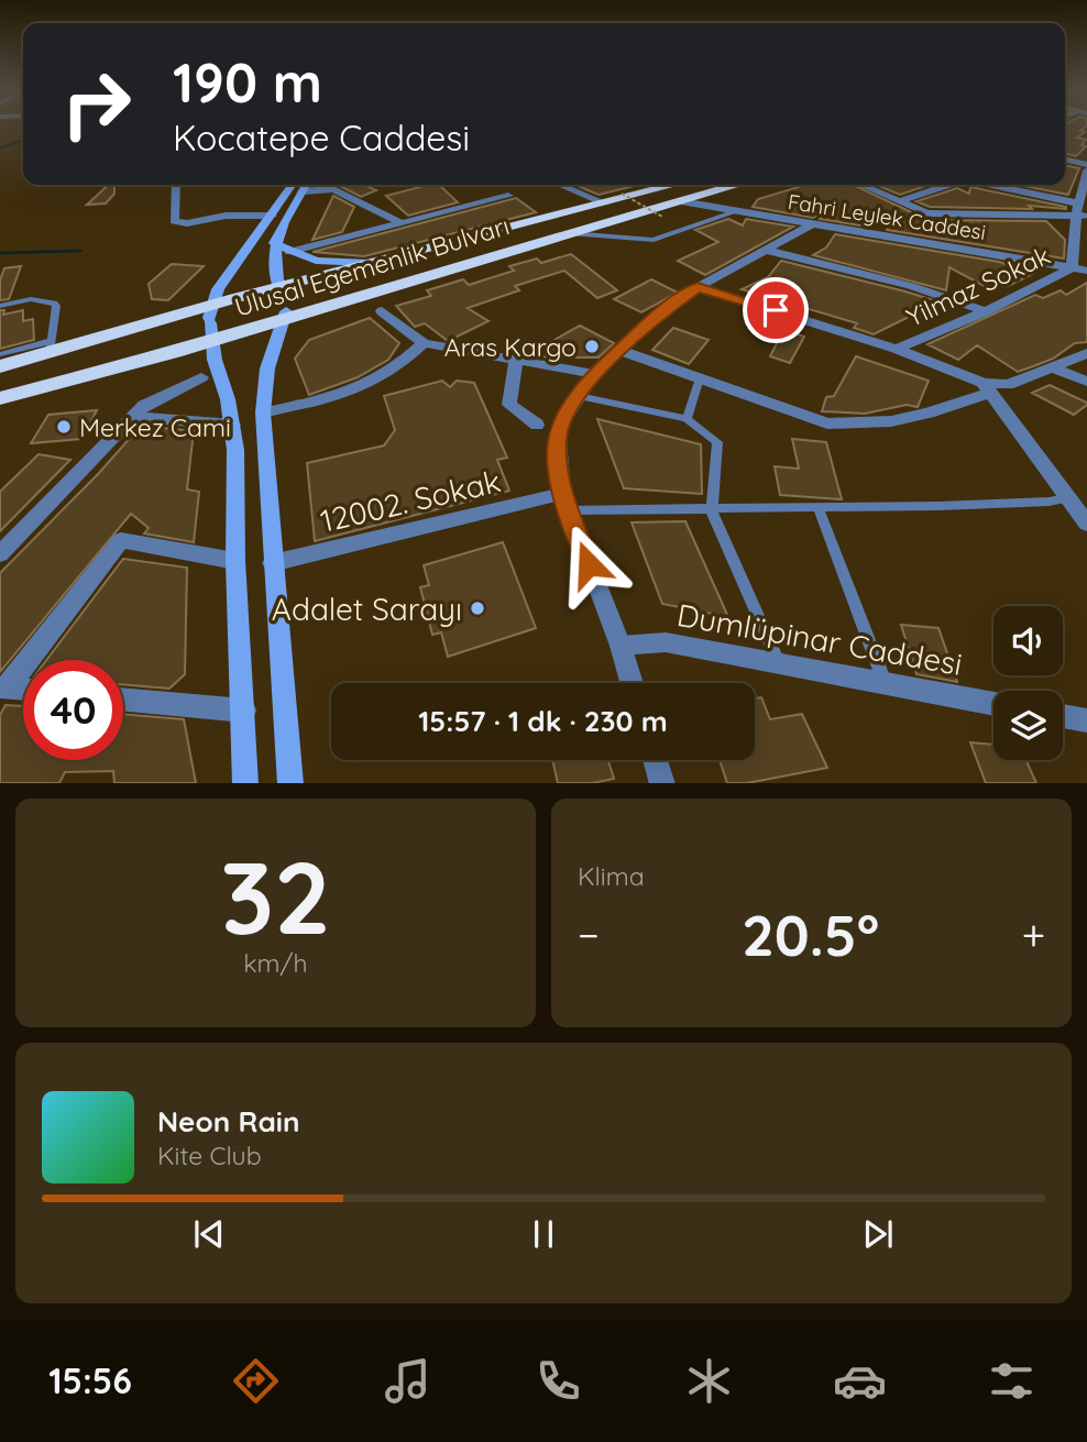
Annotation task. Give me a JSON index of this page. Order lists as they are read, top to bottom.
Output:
{
  "streets": {
    "highway": ["Ulusal Egemenlik Bulvarı"],
    "street": [
      "Fahri Leylek Caddesi",
      "Yilmaz Sokak",
      "12002. Sokak",
      "Dumlüpinar Caddesi"
    ]
  },
  "crossings": [
    ["Fahri Leylek Caddesi", "Ulusal Egemenlik Bulvarı"],
    ["Fahri Leylek Caddesi", "Yilmaz Sokak"]
  ],
  "places": ["Aras Kargo", "Merkez Cami", "Adalet Sarayı"],
  "page": {
    "turn": ["190 m", "Kocatepe Caddesi"],
    "limit": "40",
    "trip": "15:57 · 1 dk · 230 m",
    "tile": [
      ["32", "km/h"],
      "Klima"
    ],
    "heat": ["−", "20.5°", "+"],
    "song": ["Neon Rain", "Kite Club"],
    "tabs": "15:56"
  }
}
